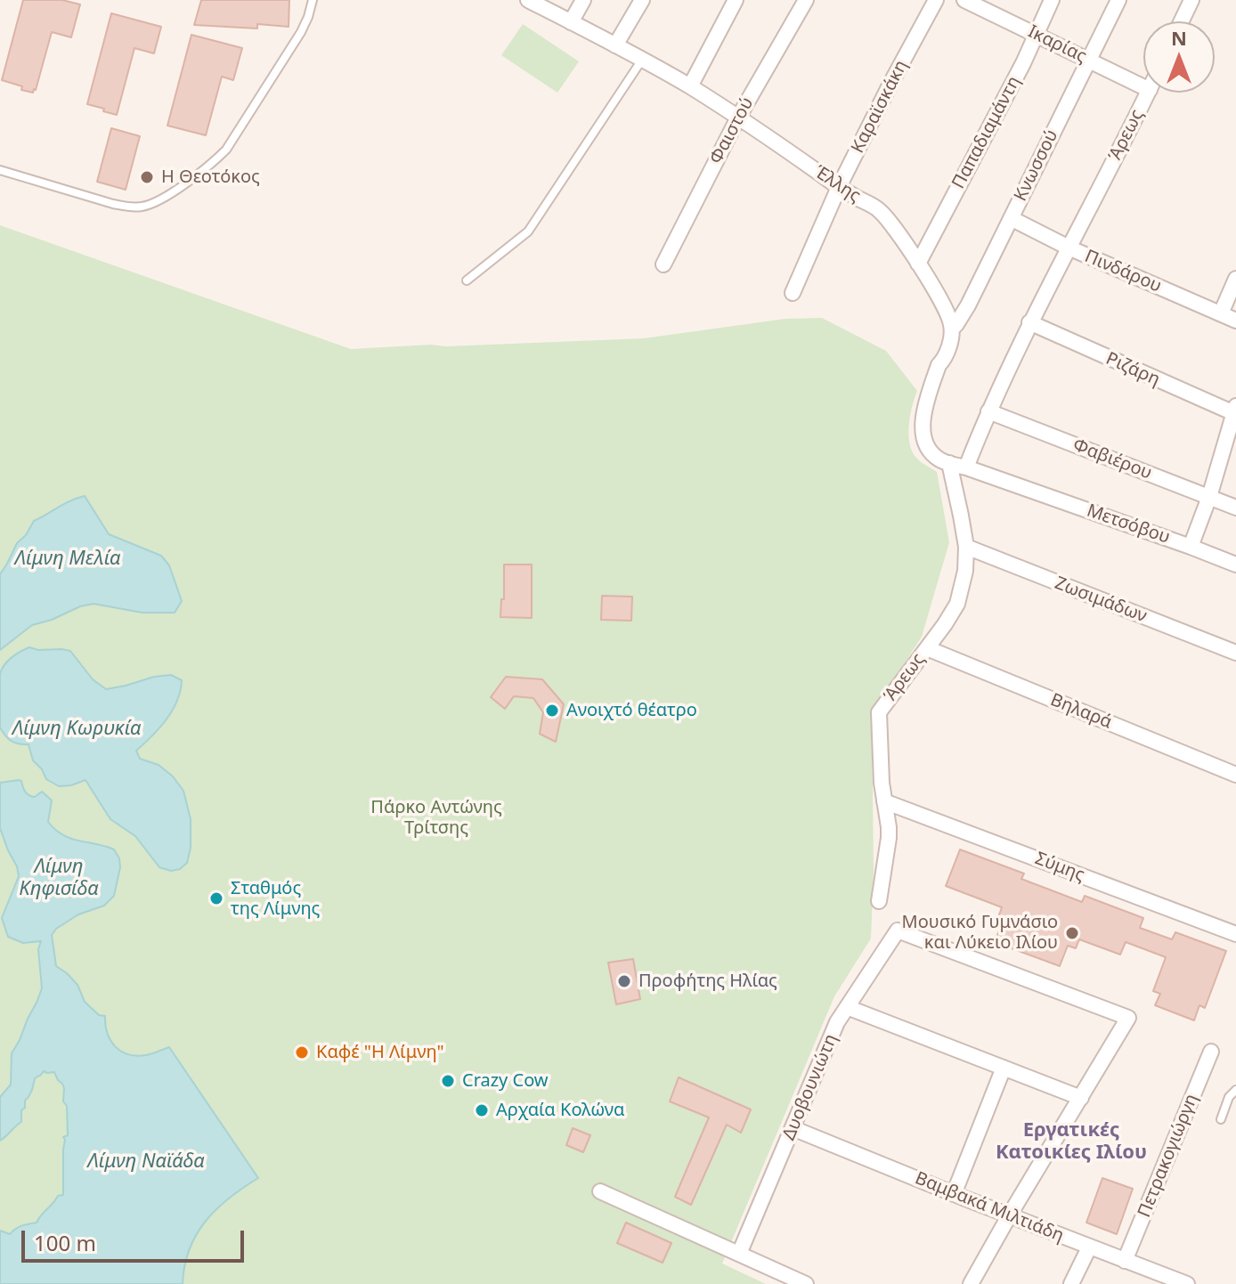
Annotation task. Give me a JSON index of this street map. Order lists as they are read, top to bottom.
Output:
{
  "streets": {
    "street": [
      "Ικαρίας",
      "Καραϊσκάκη",
      "Φαιστού",
      "Παπαδιαμάντη",
      "Άρεως",
      "Κνωσσού",
      "Έλλης",
      "Πινδάρου",
      "Ριζάρη",
      "Φαβιέρου",
      "Μετσόβου",
      "Ζωσιμάδων",
      "Βηλαρά",
      "Σύμης",
      "Δυοβουνιώτη",
      "Πετρακογιώργη",
      "Βαμβακά Μιλτιάδη"
    ]
  },
  "crossings": [
    ["Ικαρίας", "Παπαδιαμάντη"],
    ["Ικαρίας", "Κνωσσού"],
    ["Καραϊσκάκη", "Έλλης"],
    ["Φαιστού", "Έλλης"],
    ["Παπαδιαμάντη", "Έλλης"],
    ["Άρεως", "Πινδάρου"],
    ["Άρεως", "Ριζάρη"],
    ["Άρεως", "Φαβιέρου"],
    ["Άρεως", "Μετσόβου"],
    ["Άρεως", "Ζωσιμάδων"],
    ["Άρεως", "Βηλαρά"],
    ["Άρεως", "Σύμης"],
    ["Κνωσσού", "Έλλης"],
    ["Κνωσσού", "Πινδάρου"],
    ["Ριζάρη", "Μετσόβου"],
    ["Φαβιέρου", "Μετσόβου"],
    ["Δυοβουνιώτη", "Βαμβακά Μιλτιάδη"],
    ["Πετρακογιώργη", "Βαμβακά Μιλτιάδη"]
  ],
  "districts": ["Εργατικές Κατοικίες Ιλίου"],
  "water": [
    "Λίμνη Μελία",
    "Λίμνη Κωρυκία",
    "Λίμνη Κηφισίδα",
    "Λίμνη Ναϊάδα"
  ],
  "parks": ["Πάρκο Αντώνης Τρίτσης"],
  "places": [
    "Η Θεοτόκος",
    "Ανοιχτό θέατρο",
    "Σταθμός της Λίμνης",
    "Μουσικό Γυμνάσιο και Λύκειο Ιλίου",
    "Προφήτης Ηλίας",
    "Καφέ \"Η Λίμνη\"",
    "Crazy Cow",
    "Αρχαία Κολώνα"
  ],
  "scale_bar": "100 m",
  "north": "top"
}
